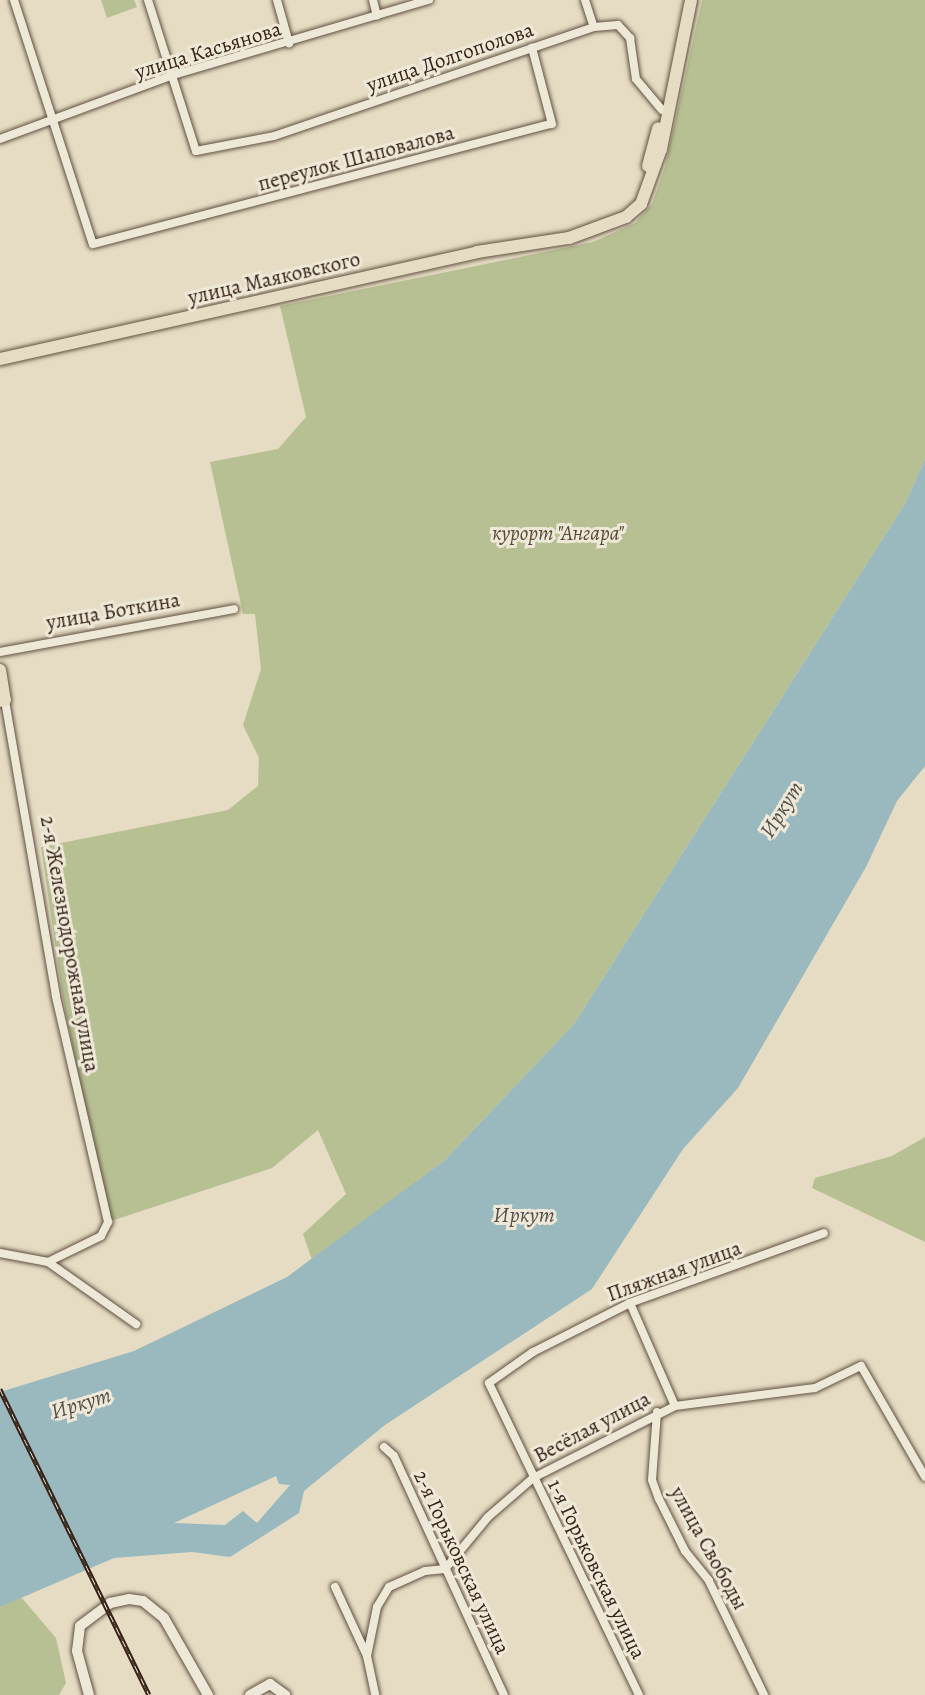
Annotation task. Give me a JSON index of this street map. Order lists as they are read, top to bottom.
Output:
{
  "streets": {
    "main road": ["улица Маяковского", "2-я Железнодорожная улица"],
    "street": [
      "улица Касьянова",
      "улица Долгополова",
      "переулок Шаповалова",
      "улица Боткина",
      "Пляжная улица",
      "Весёлая улица",
      "улица Свободы",
      "2-я Горьковская улица",
      "1-я Горьковская улица"
    ]
  },
  "crossings": [
    ["улица Касьянова", "улица Долгополова"],
    ["улица Касьянова", "переулок Шаповалова"],
    ["улица Долгополова", "переулок Шаповалова"],
    ["улица Долгополова", "улица Маяковского"],
    ["Пляжная улица", "1-я Горьковская улица"],
    ["Весёлая улица", "улица Свободы"],
    ["Весёлая улица", "2-я Горьковская улица"],
    ["Весёлая улица", "1-я Горьковская улица"]
  ],
  "water": ["Иркут"],
  "parks": ["курорт \"Ангара\""]
}
